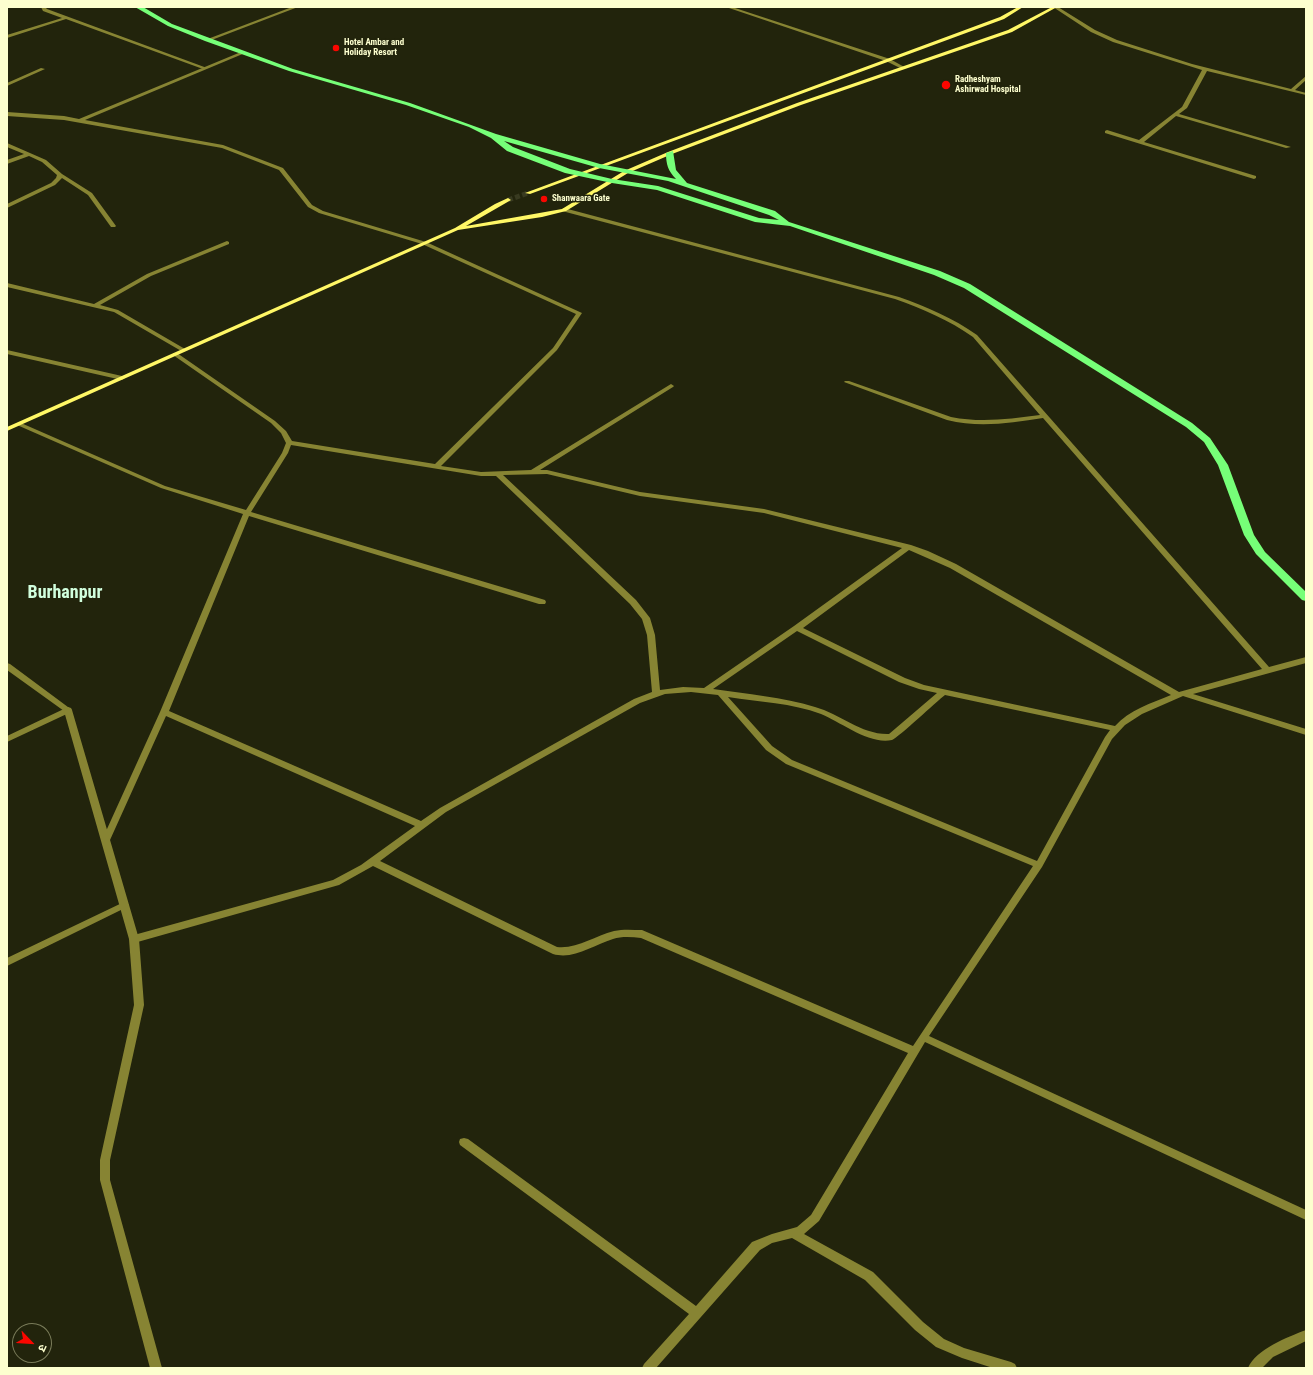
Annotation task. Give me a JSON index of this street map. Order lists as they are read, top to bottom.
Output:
{
  "districts": ["Burhanpur"],
  "places": ["Hotel Ambar and Holiday Resort", "Radheshyam Ashirwad Hospital", "Shanwaara Gate"],
  "north": "bottom right"
}
